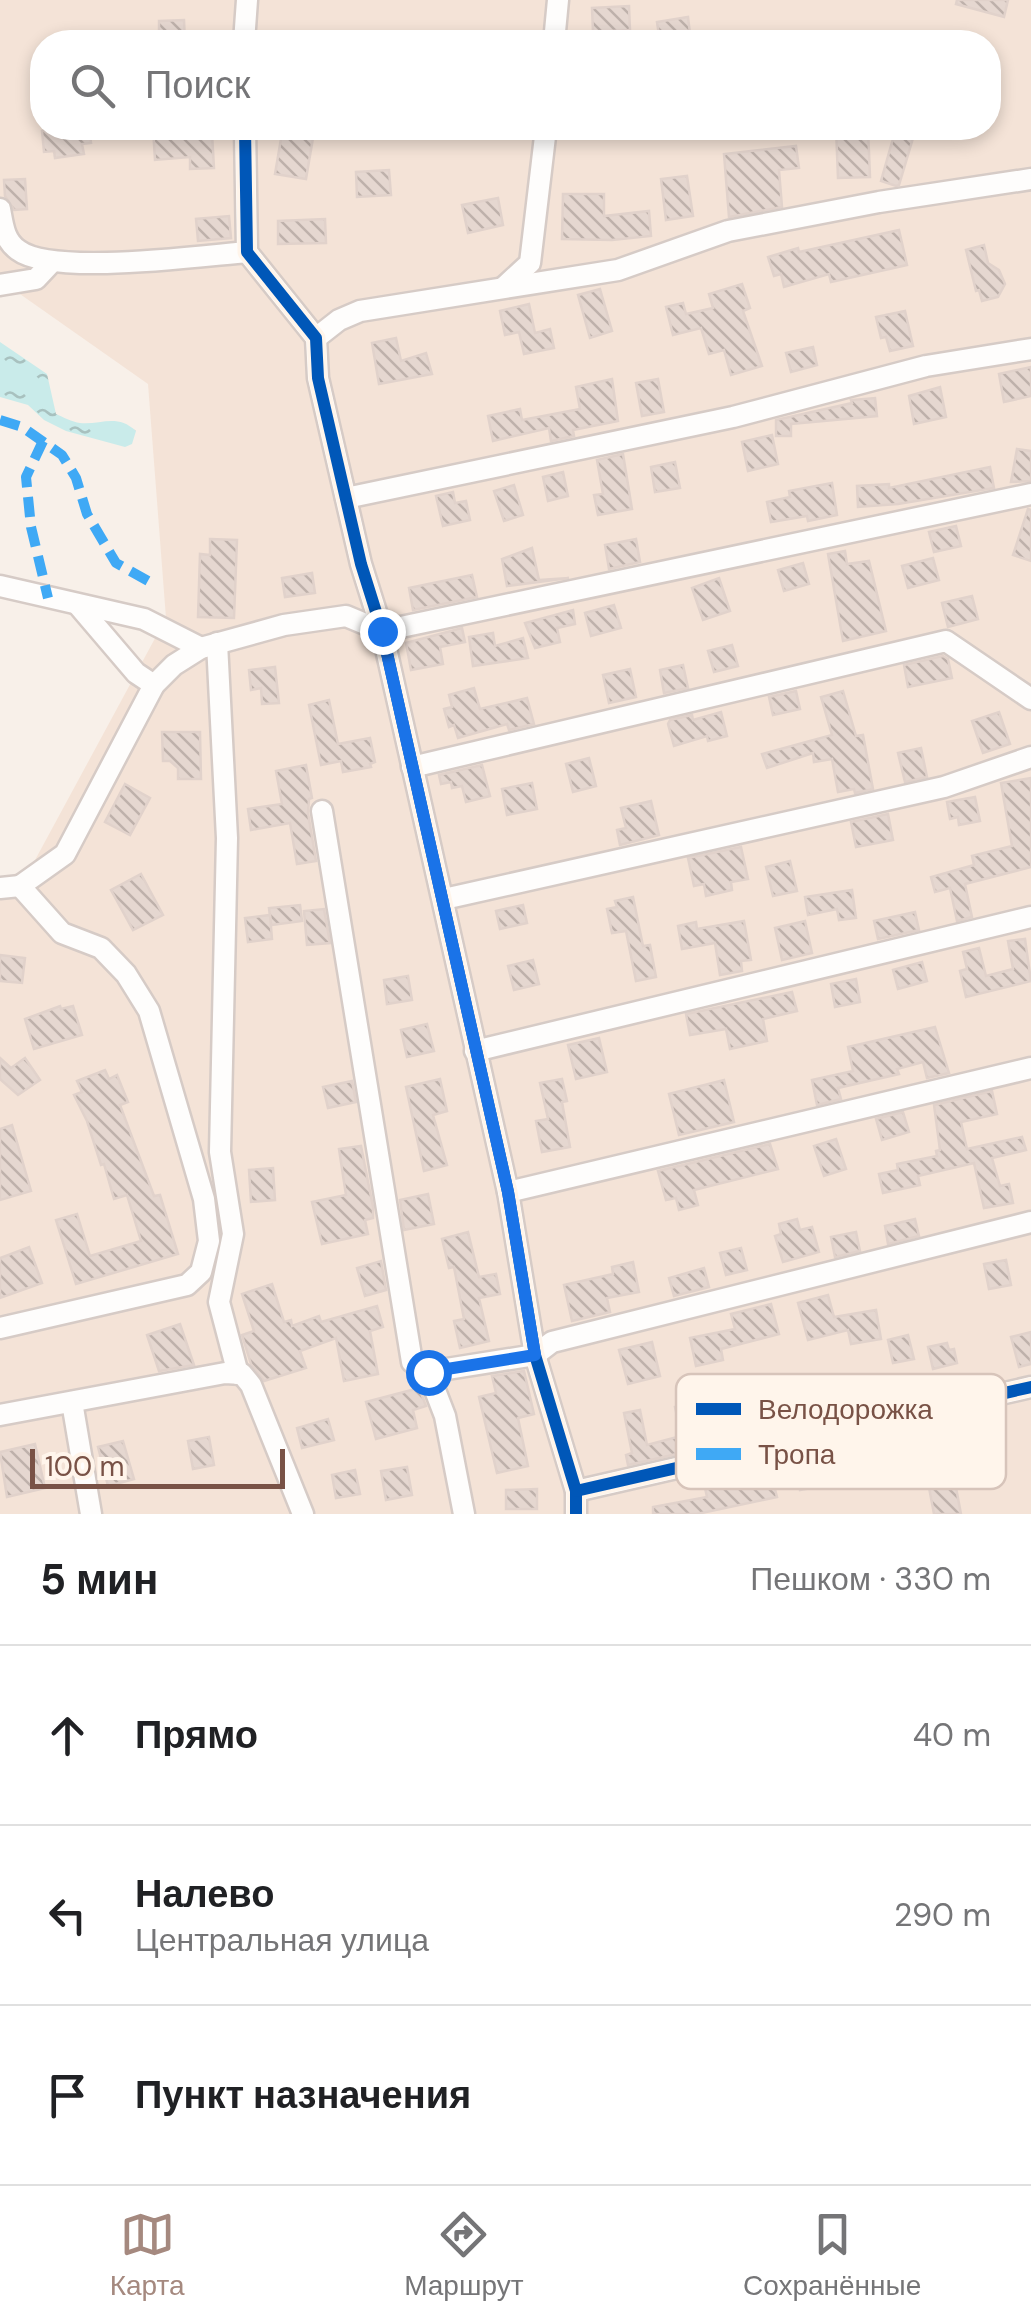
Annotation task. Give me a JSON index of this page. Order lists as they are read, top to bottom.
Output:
{
  "legend": ["Велодорожка", "Тропа"],
  "scale_bar": "100 m",
  "page": {
    "search": "Поиск",
    "scale": "100 m",
    "heading": ["5 мин", "Пешком · 330 m"],
    "list": [
      ["Прямо", "40 m"],
      ["Налево", "Центральная улица", "290 m"],
      "Пункт назначения"
    ],
    "nav": ["Карта", "Маршрут", "Сохранённые"]
  }
}
